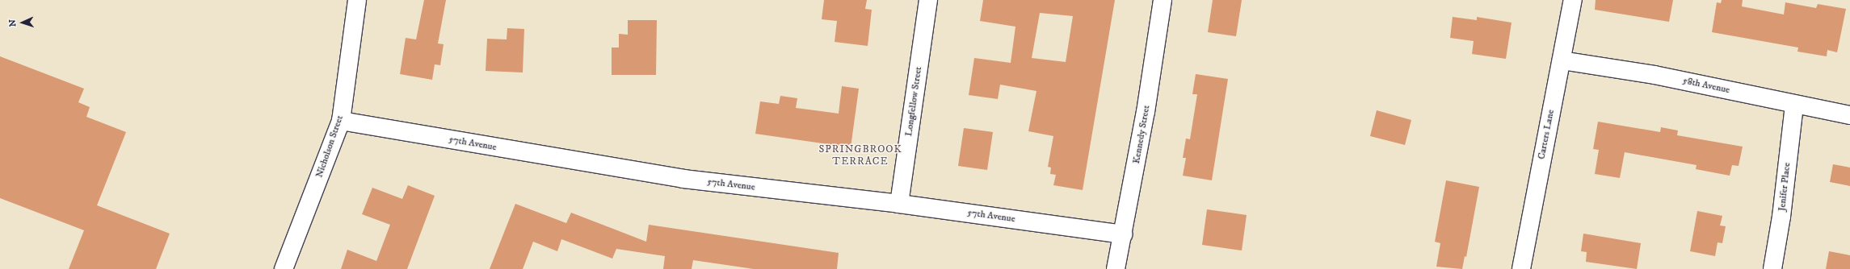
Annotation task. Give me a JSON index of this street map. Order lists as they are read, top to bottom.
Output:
{
  "streets": {
    "street": [
      "58th Avenue",
      "Longfellow Street",
      "Kennedy Street",
      "Carters Lane",
      "57th Avenue",
      "Nicholson Street",
      "Jenifer Place"
    ]
  },
  "crossings": [
    ["58th Avenue", "Carters Lane"],
    ["58th Avenue", "Jenifer Place"],
    ["Longfellow Street", "57th Avenue"],
    ["Kennedy Street", "57th Avenue"],
    ["57th Avenue", "Nicholson Street"]
  ],
  "districts": ["SPRINGBROOK TERRACE"],
  "north": "left"
}
